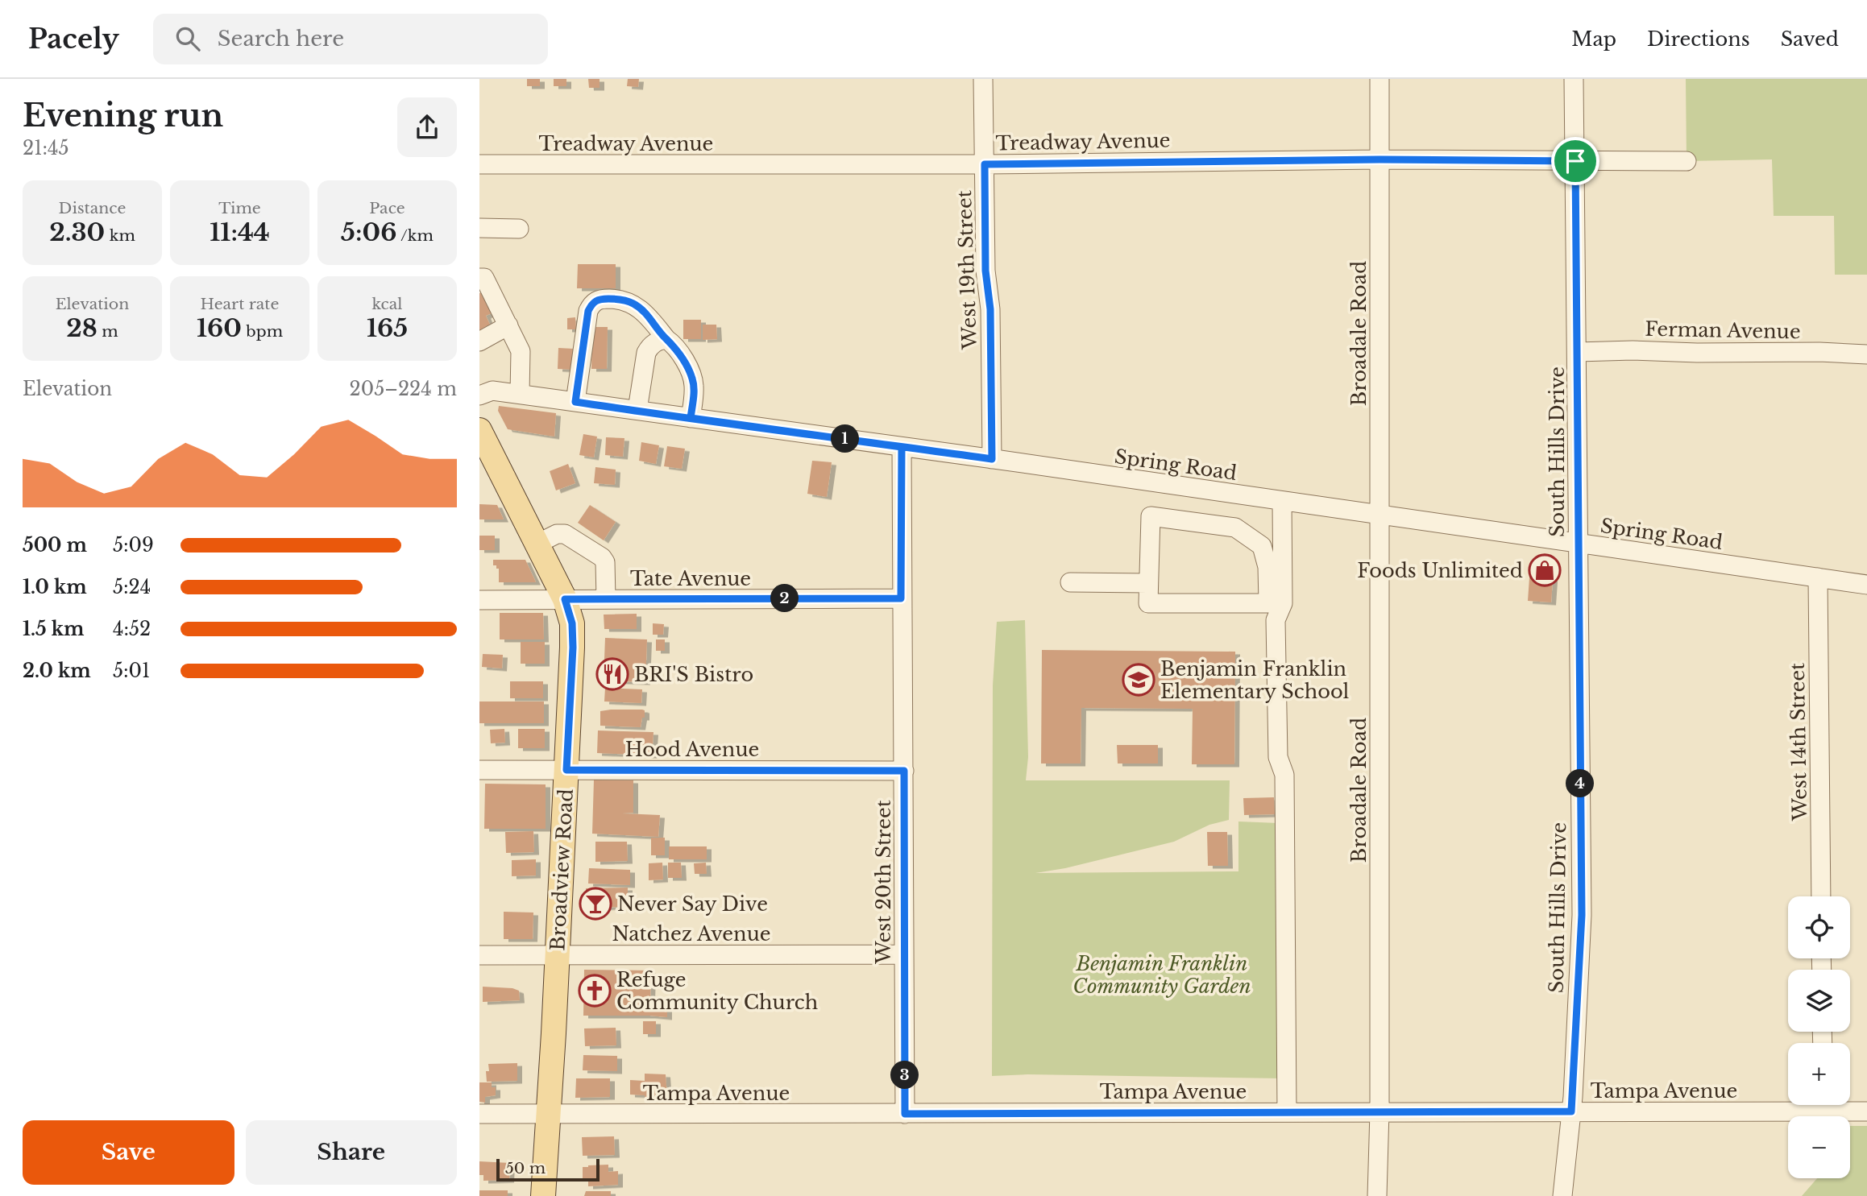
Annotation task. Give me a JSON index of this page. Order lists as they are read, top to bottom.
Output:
{
  "streets": {
    "main road": ["Broadview Road"],
    "street": [
      "Treadway Avenue",
      "West 19th Street",
      "Ferman Avenue",
      "Broadale Road",
      "South Hills Drive",
      "Spring Road",
      "Tate Avenue",
      "West 14th Street",
      "Hood Avenue",
      "West 20th Street",
      "Natchez Avenue",
      "Tampa Avenue"
    ]
  },
  "crossings": [
    ["Treadway Avenue", "West 19th Street"],
    ["Treadway Avenue", "Broadale Road"],
    ["Treadway Avenue", "South Hills Drive"],
    ["West 19th Street", "Spring Road"],
    ["Ferman Avenue", "South Hills Drive"],
    ["Broadale Road", "Spring Road"],
    ["Broadale Road", "Tampa Avenue"],
    ["South Hills Drive", "Spring Road"],
    ["South Hills Drive", "Tampa Avenue"],
    ["Spring Road", "West 14th Street"],
    ["Spring Road", "West 20th Street"],
    ["Tate Avenue", "Broadview Road"],
    ["Tate Avenue", "West 20th Street"],
    ["Hood Avenue", "Broadview Road"],
    ["Hood Avenue", "West 20th Street"],
    ["Broadview Road", "Natchez Avenue"],
    ["Broadview Road", "Tampa Avenue"],
    ["West 20th Street", "Natchez Avenue"],
    ["West 20th Street", "Tampa Avenue"]
  ],
  "parks": ["Benjamin Franklin Community Garden"],
  "places": {
    "shop": ["Foods Unlimited"],
    "restaurant": ["BRI'S Bistro"],
    "school or university": ["Benjamin Franklin Elementary School"],
    "bar": ["Never Say Dive"],
    "church": ["Refuge Community Church"]
  },
  "scale_bar": "50 m",
  "page": {
    "header": "Pacely",
    "search": "Search here",
    "nav": ["Map", "Directions", "Saved"],
    "heading": ["Evening run", "21:45"],
    "stats": [
      ["Distance", "2.30 km"],
      ["Time", "11:44"],
      ["Pace", "5:06 /km"],
      ["Elevation", "28 m"],
      ["Heart rate", "160 bpm"],
      ["kcal", "165"]
    ],
    "chart": ["Elevation", "205–224 m"],
    "pins": [
      "1",
      "2",
      "4",
      "3"
    ],
    "list": [
      {
        "name": "500 m",
        "note": "5:09"
      },
      {
        "name": "1.0 km",
        "note": "5:24"
      },
      {
        "name": "1.5 km",
        "note": "4:52"
      },
      {
        "name": "2.0 km",
        "note": "5:01"
      }
    ],
    "map_buttons": ["+", "−"],
    "buttons": ["Save", "Share"],
    "scale": "50 m"
  }
}
